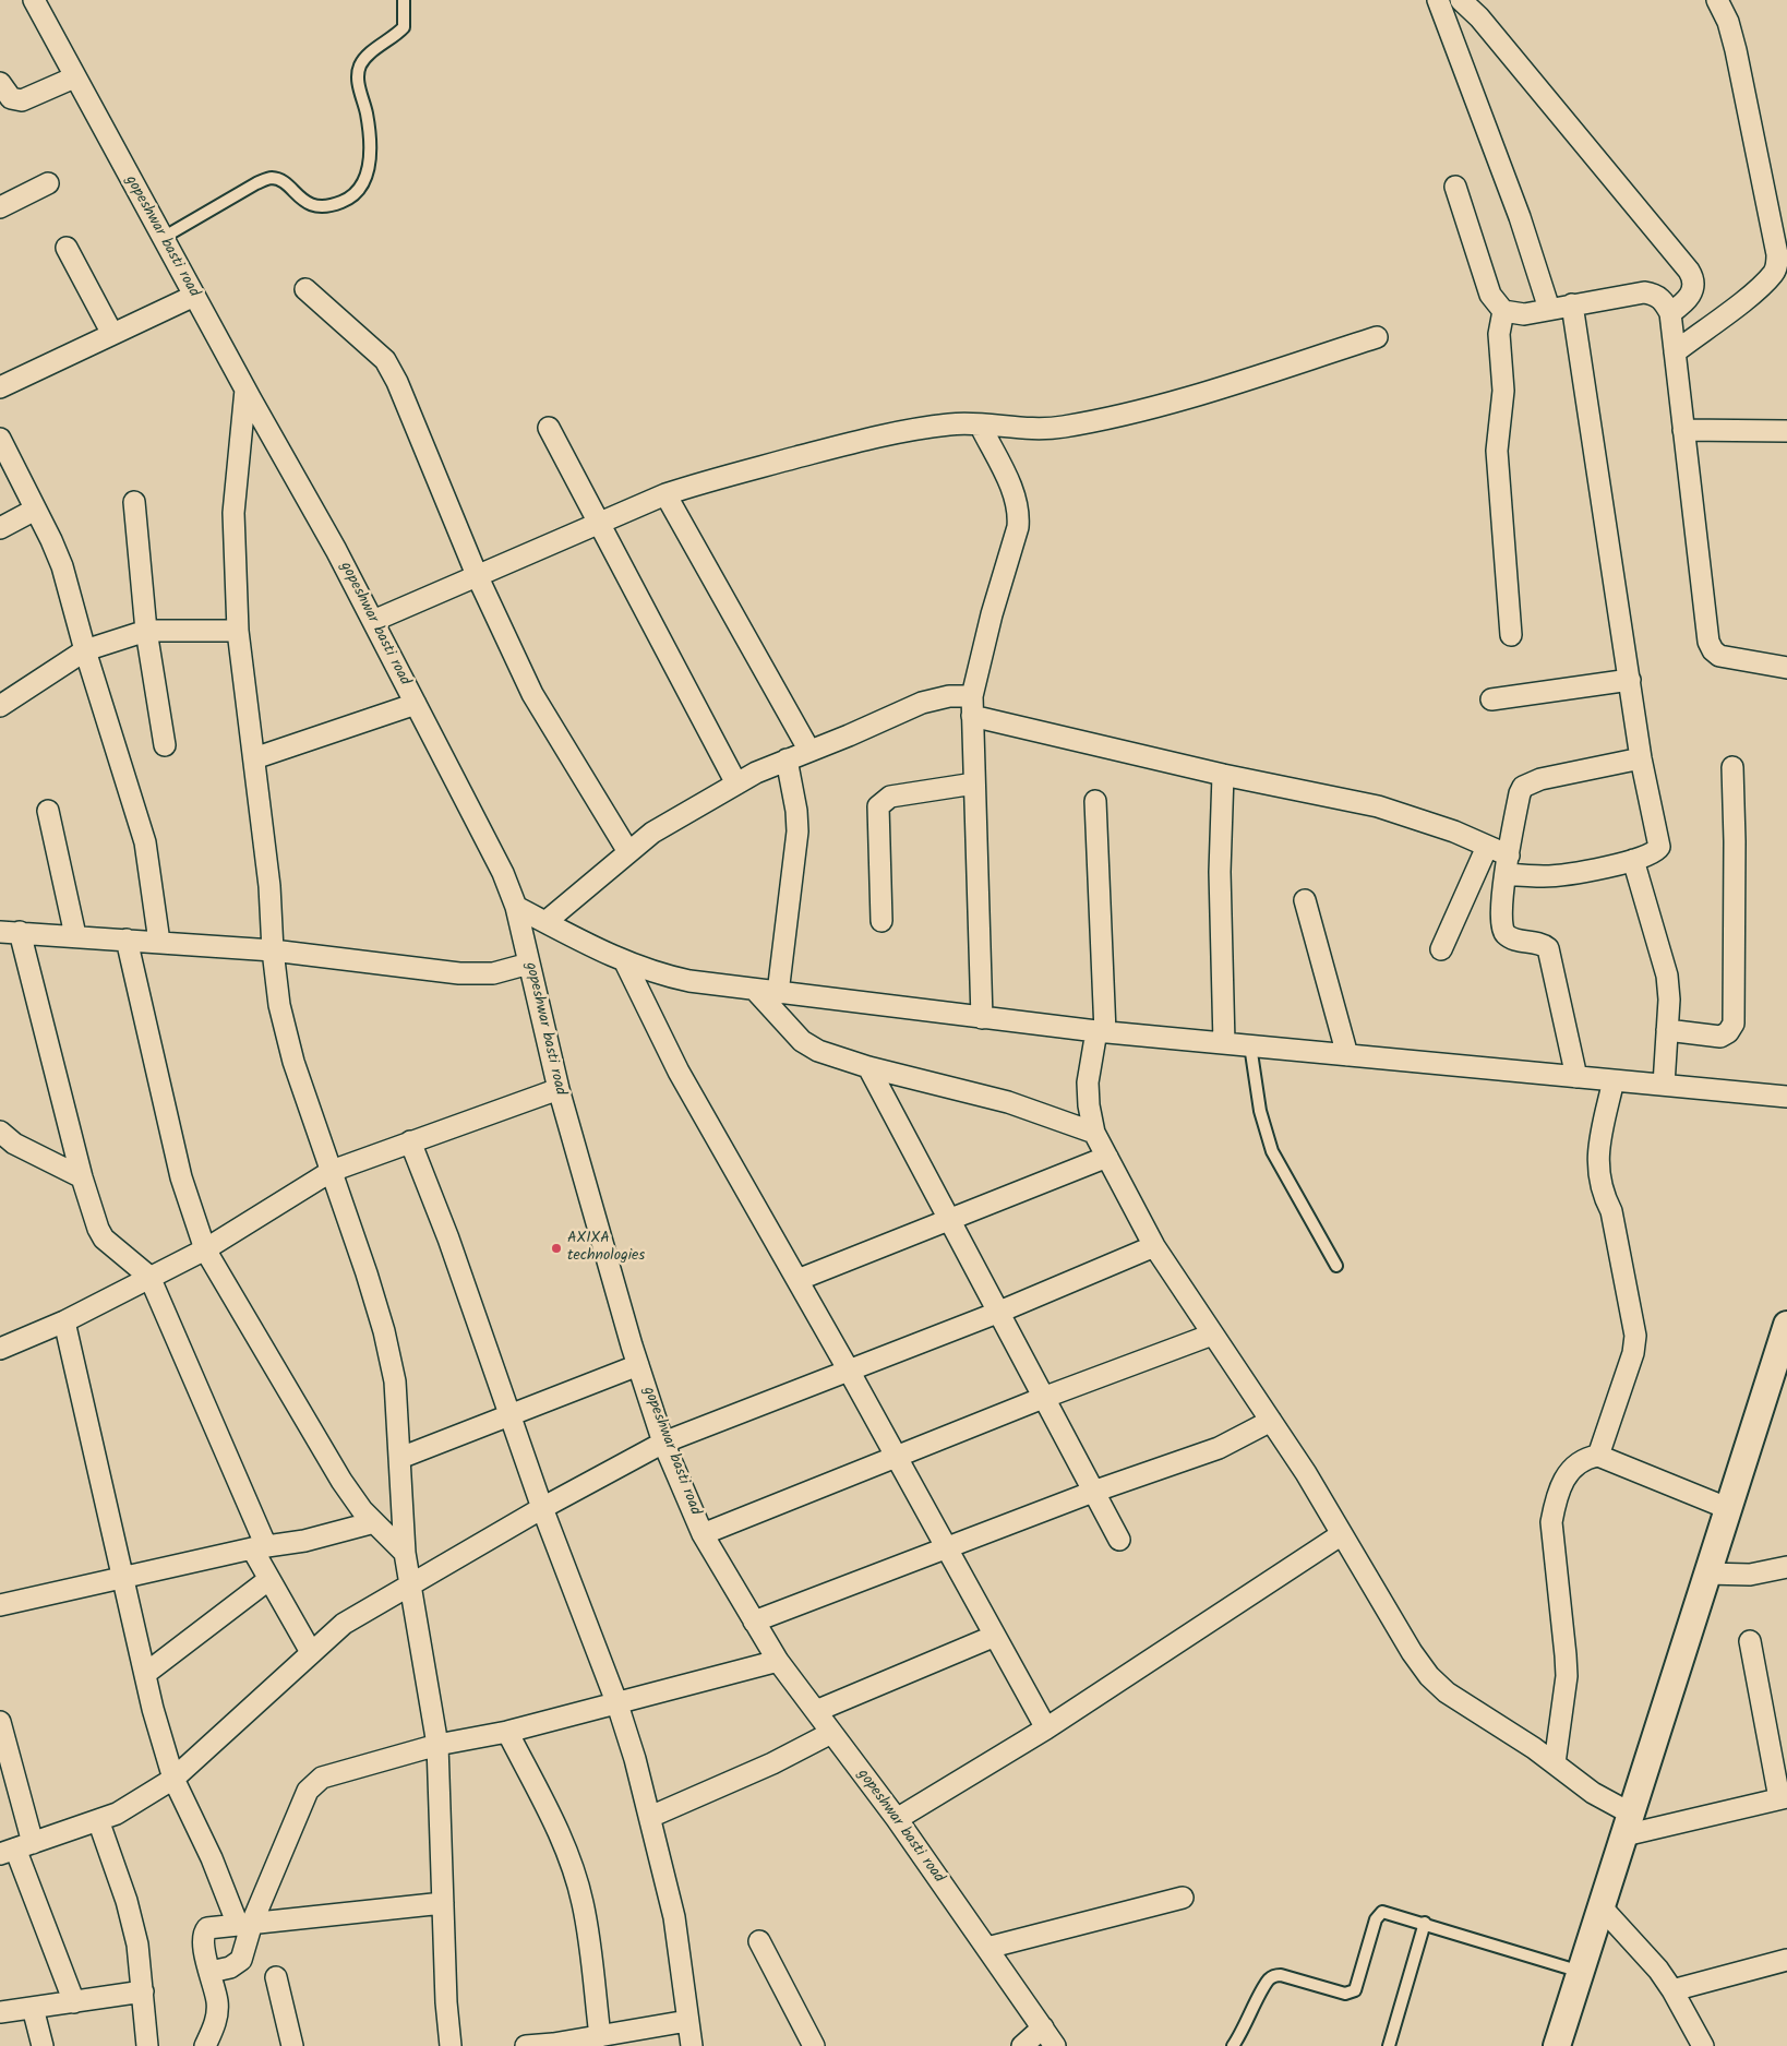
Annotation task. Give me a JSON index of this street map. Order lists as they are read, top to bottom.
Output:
{
  "streets": {
    "street": ["gopeshwar basti road"]
  },
  "places": ["AXIXA technologies"]
}
